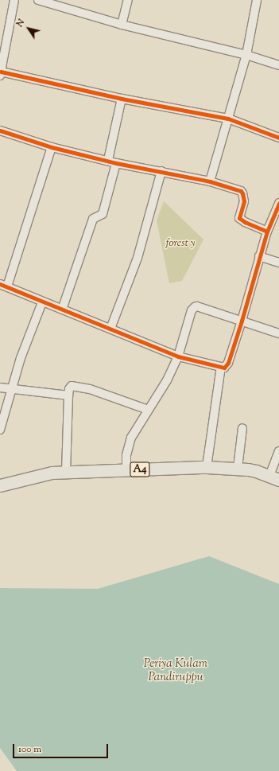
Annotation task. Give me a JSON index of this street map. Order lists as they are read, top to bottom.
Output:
{
  "streets": {
    "highway": ["A4"]
  },
  "water": ["Periya Kulam Pandiruppu"],
  "parks": ["forest y"],
  "scale_bar": "100 m",
  "north": "top left"
}
